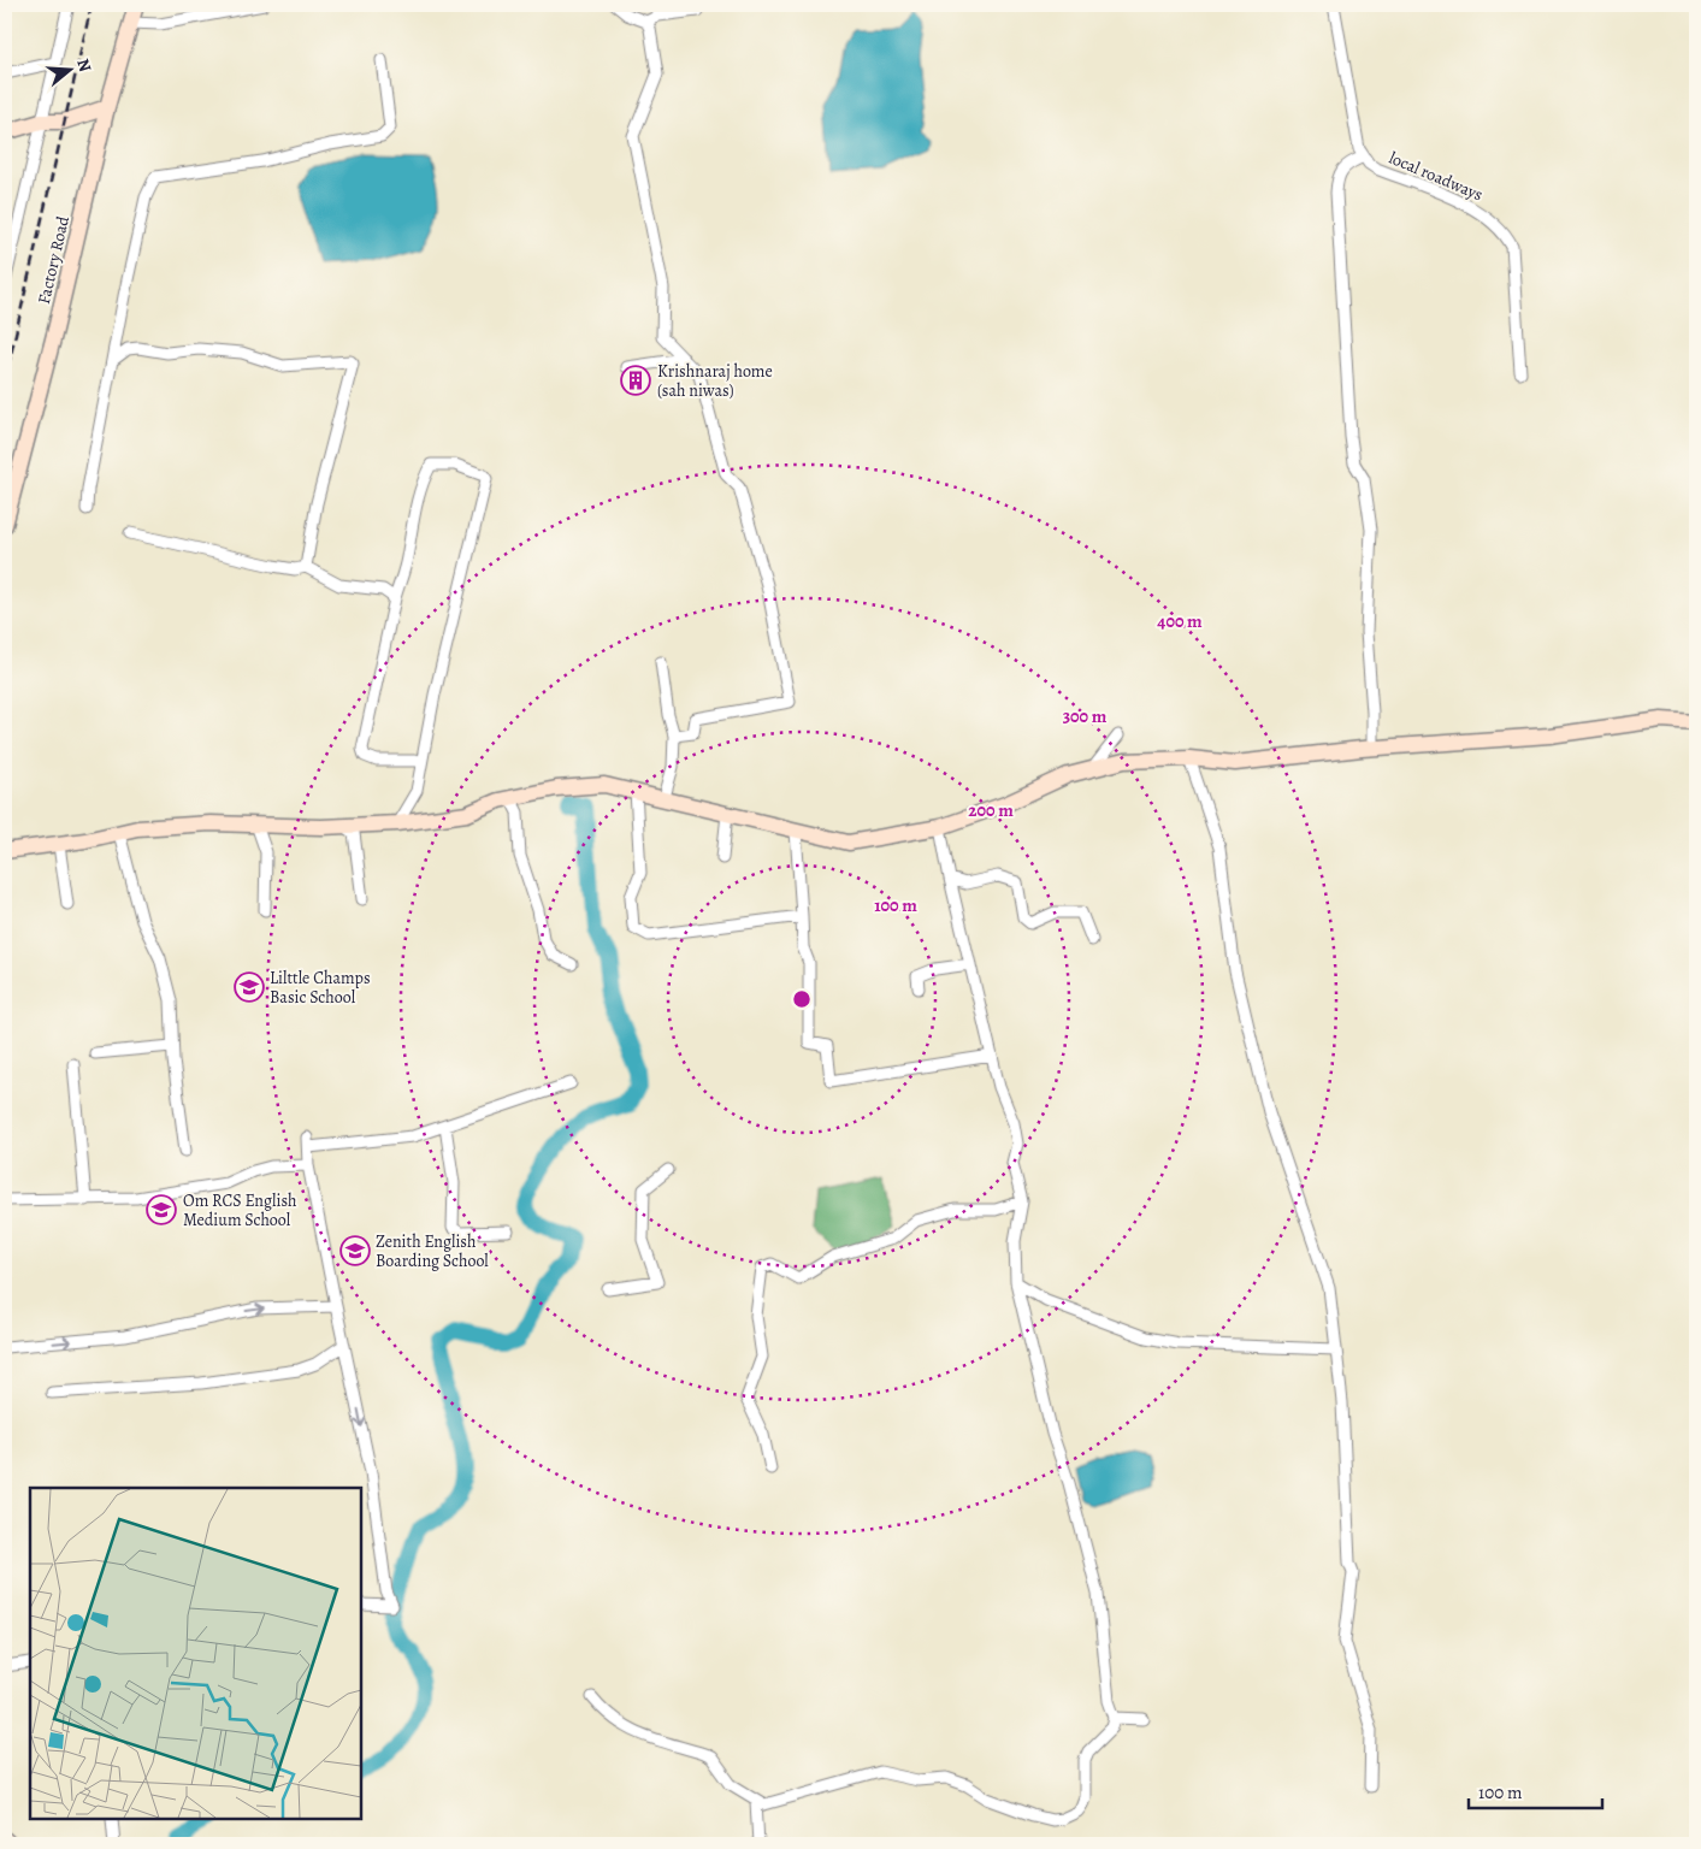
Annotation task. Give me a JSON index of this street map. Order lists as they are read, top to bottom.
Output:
{
  "streets": {
    "main road": ["Factory Road"],
    "street": ["local roadways"]
  },
  "places": {
    "building": ["Krishnaraj home (sah niwas)"],
    "school or university": ["Lilttle Champs Basic School", "Om RCS English Medium School", "Zenith English Boarding School"]
  },
  "scale_bar": "100 m",
  "north": "right",
  "rings": [
    "400 m",
    "300 m",
    "200 m",
    "100 m"
  ]
}
